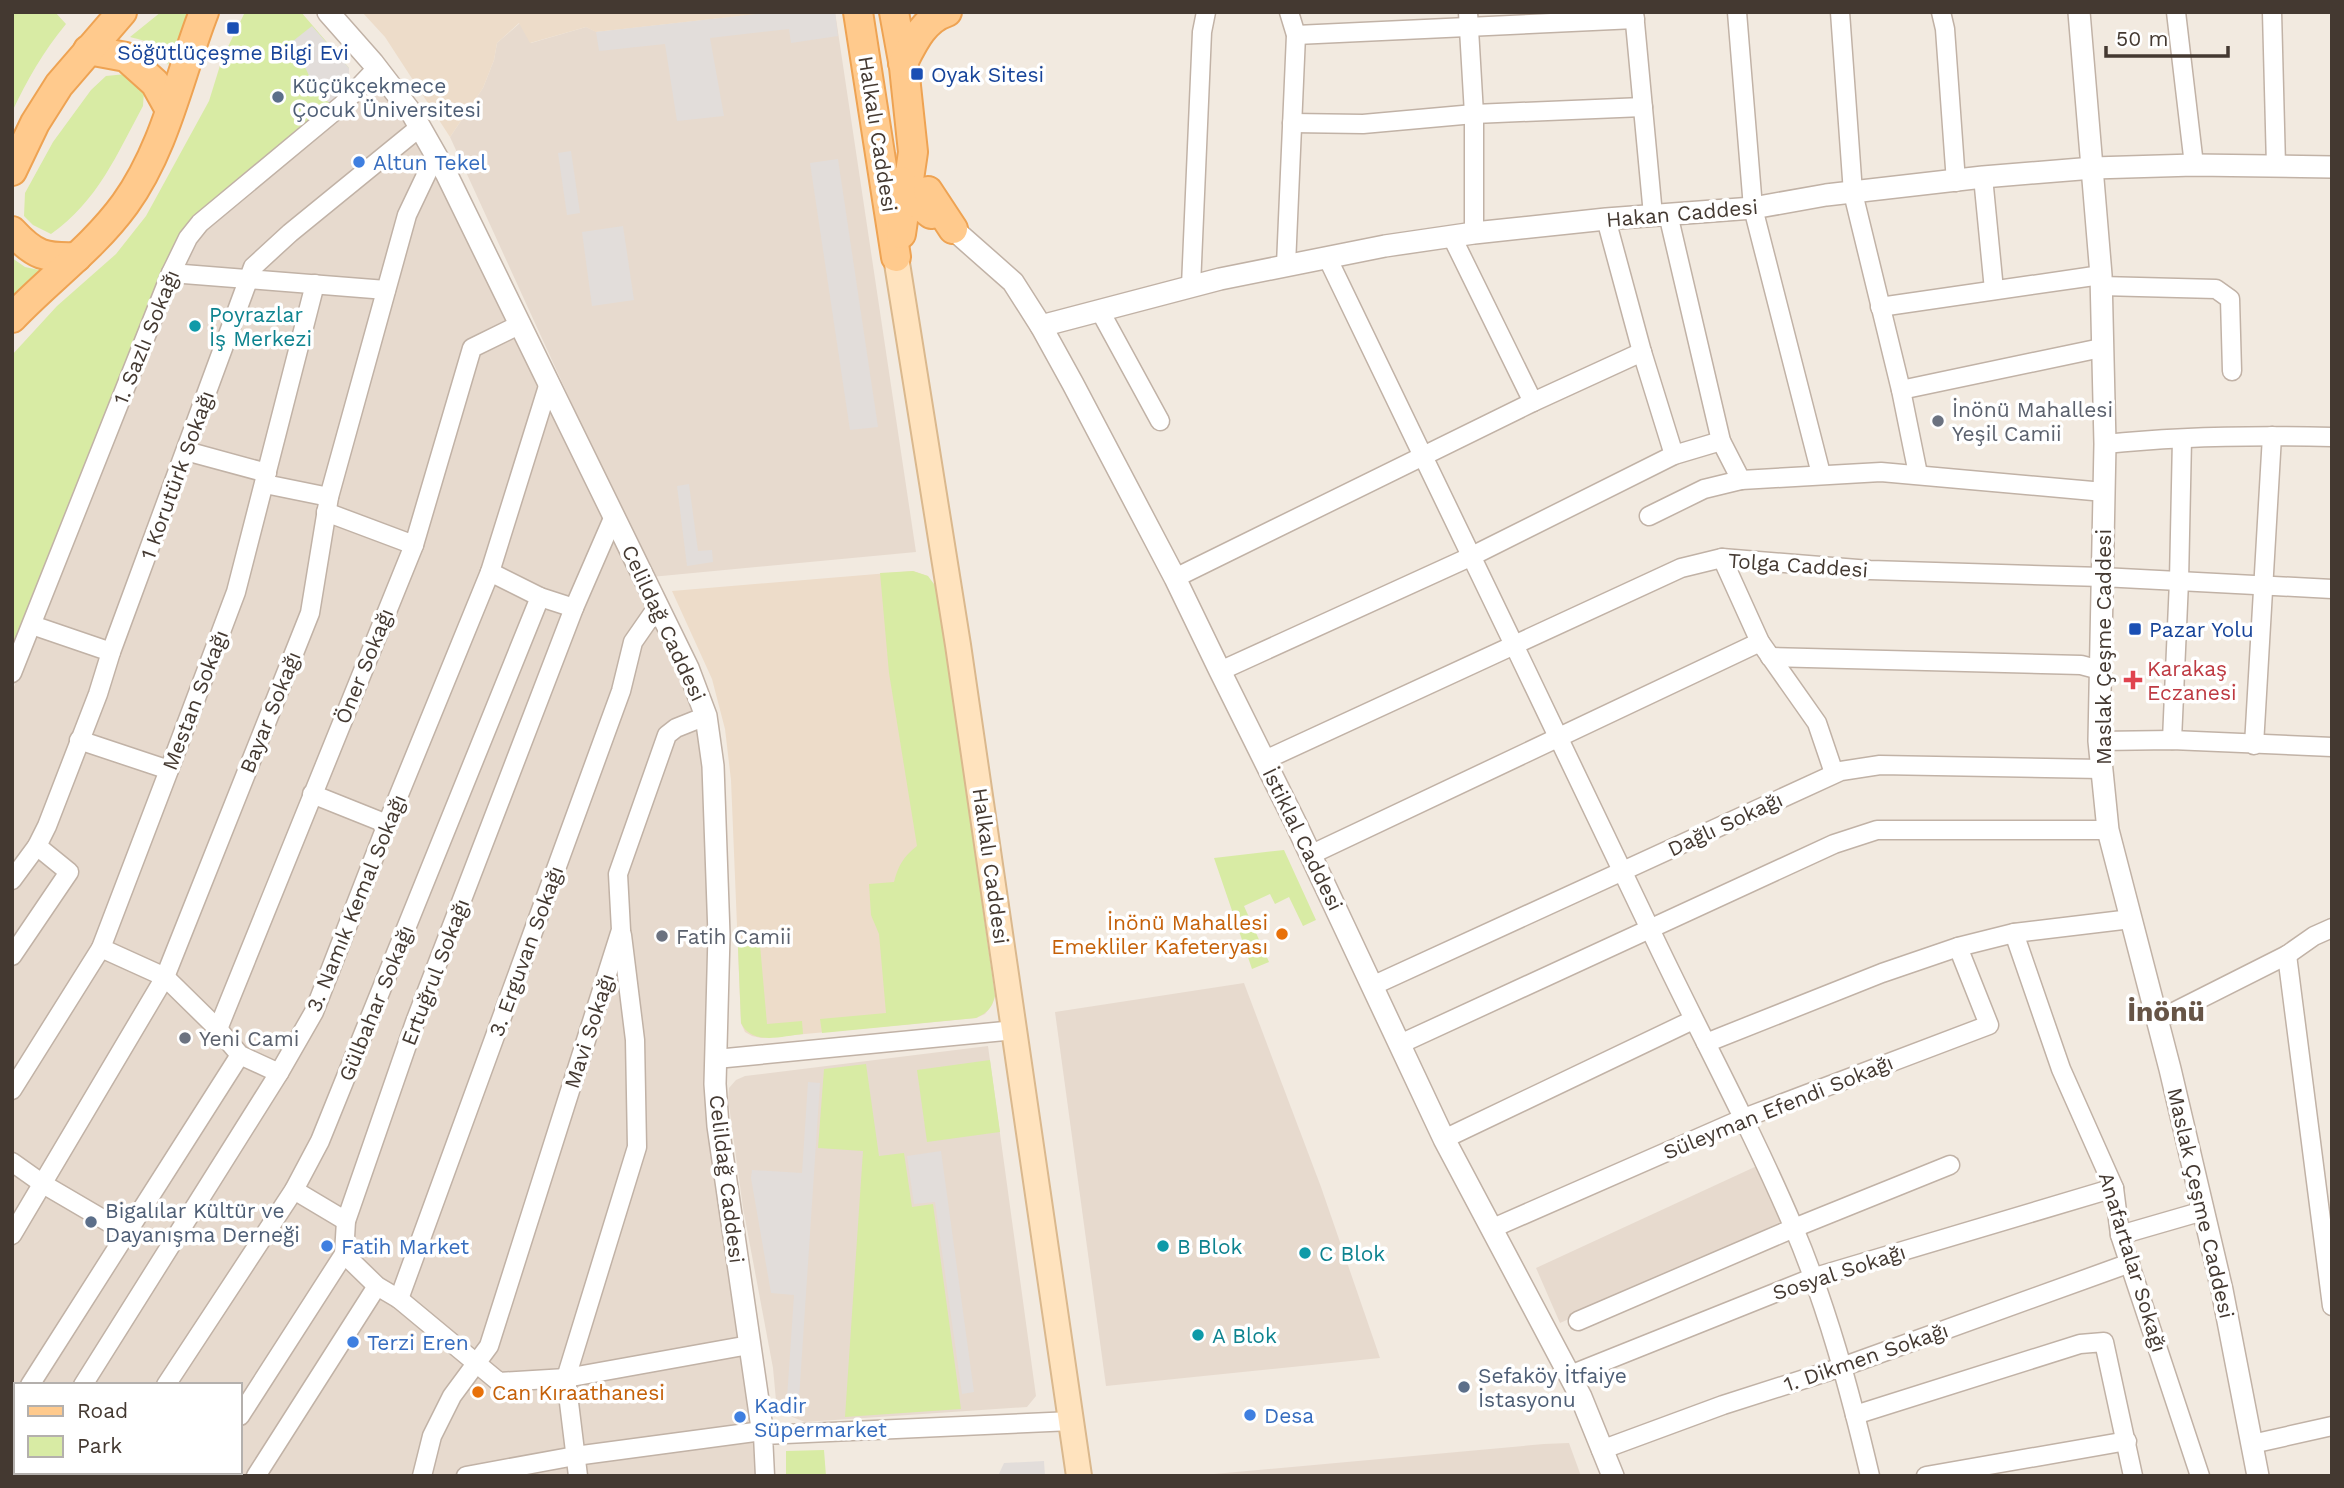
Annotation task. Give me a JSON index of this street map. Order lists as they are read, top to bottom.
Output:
{
  "streets": {
    "main road": ["Halkalı Caddesi"],
    "street": [
      "Hakan Caddesi",
      "1. Sazlı Sokağı",
      "1 Korutürk Sokağı",
      "Tolga Caddesi",
      "Celildağ Caddesi",
      "Maslak Çeşme Caddesi",
      "Öner Sokağı",
      "Mestan Sokağı",
      "Bayar Sokağı",
      "Dağlı Sokağı",
      "İstiklal Caddesi",
      "3. Namık Kemal Sokağı",
      "3. Erguvan Sokağı",
      "Ertuğrul Sokağı",
      "Gülbahar Sokağı",
      "Mavi Sokağı",
      "Süleyman Efendi Sokağı",
      "Anafartalar Sokağı",
      "Sosyal Sokağı",
      "1. Dikmen Sokağı"
    ]
  },
  "crossings": [
    ["Hakan Caddesi", "Maslak Çeşme Caddesi"],
    ["Hakan Caddesi", "İstiklal Caddesi"],
    ["1. Sazlı Sokağı", "Celildağ Caddesi"],
    ["1 Korutürk Sokağı", "Celildağ Caddesi"],
    ["Tolga Caddesi", "Maslak Çeşme Caddesi"],
    ["Tolga Caddesi", "İstiklal Caddesi"],
    ["Celildağ Caddesi", "Öner Sokağı"],
    ["Celildağ Caddesi", "Bayar Sokağı"],
    ["Celildağ Caddesi", "3. Namık Kemal Sokağı"],
    ["Celildağ Caddesi", "3. Erguvan Sokağı"],
    ["Celildağ Caddesi", "Ertuğrul Sokağı"],
    ["Celildağ Caddesi", "Mavi Sokağı"],
    ["Maslak Çeşme Caddesi", "Dağlı Sokağı"],
    ["Dağlı Sokağı", "İstiklal Caddesi"],
    ["İstiklal Caddesi", "Süleyman Efendi Sokağı"],
    ["İstiklal Caddesi", "Sosyal Sokağı"],
    ["İstiklal Caddesi", "1. Dikmen Sokağı"],
    ["Anafartalar Sokağı", "Sosyal Sokağı"],
    ["Anafartalar Sokağı", "1. Dikmen Sokağı"]
  ],
  "districts": ["İnönü"],
  "places": {
    "transit": ["Söğütlüçeşme Bilgi Evi", "Oyak Sitesi", "Pazar Yolu"],
    "other": [
      "Küçükçekmece Çocuk Üniversitesi",
      "Altun Tekel",
      "Poyrazlar İş Merkezi",
      "İnönü Mahallesi Yeşil Camii",
      "İnönü Mahallesi Emekliler Kafeteryası",
      "Fatih Camii",
      "Yeni Cami",
      "Bigalılar Kültür ve Dayanışma Derneği",
      "Fatih Market",
      "B Blok",
      "C Blok",
      "A Blok",
      "Terzi Eren",
      "Sefaköy İtfaiye İstasyonu",
      "Can Kıraathanesi",
      "Desa",
      "Kadir Süpermarket"
    ],
    "health": ["Karakaş Eczanesi"]
  },
  "legend": ["Road", "Park"],
  "scale_bar": "50 m"
}
